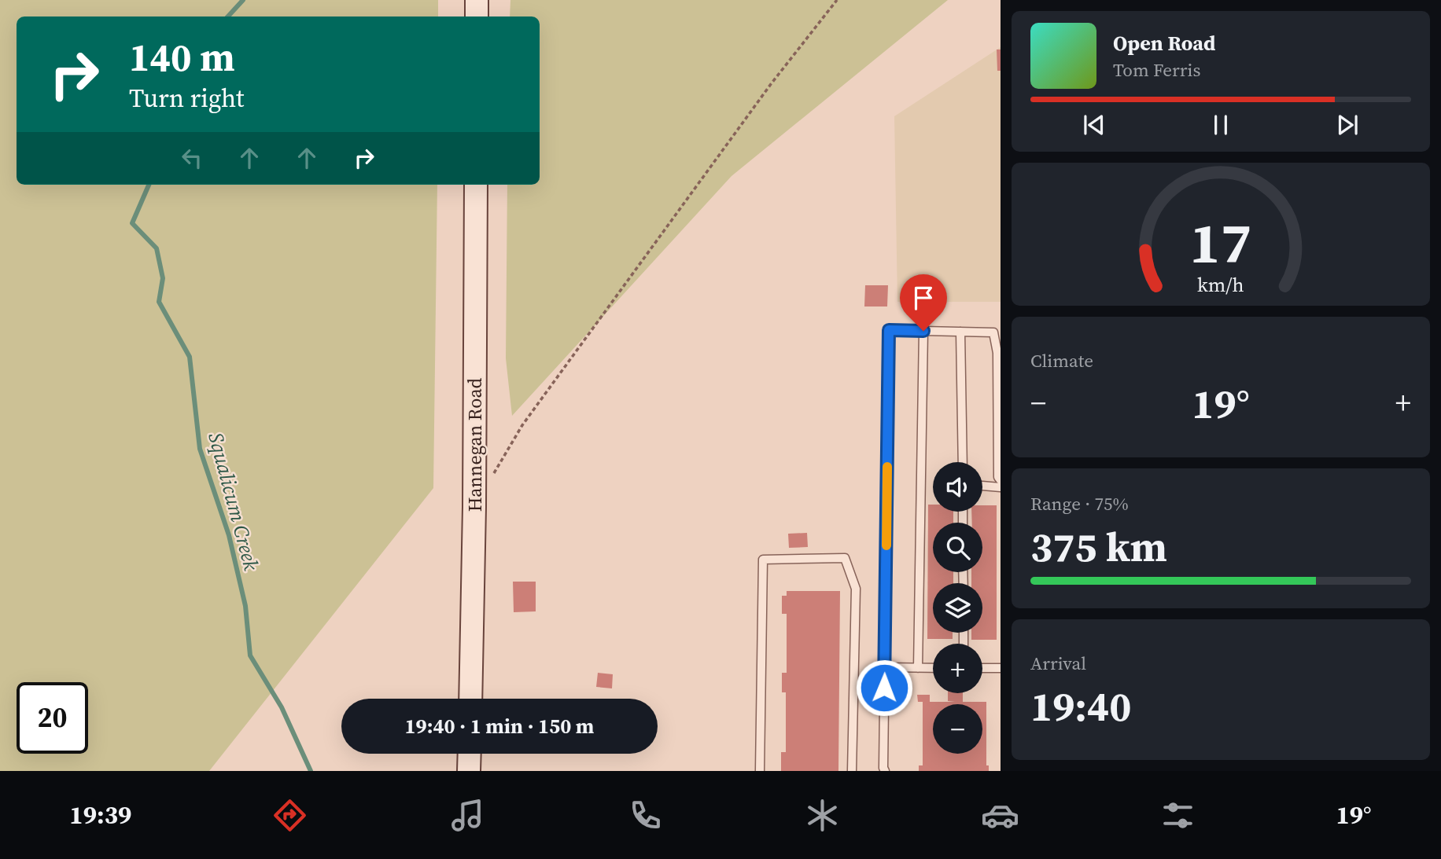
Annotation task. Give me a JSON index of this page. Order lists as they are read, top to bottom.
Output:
{
  "streets": {
    "main road": ["Hannegan Road"]
  },
  "water": ["Squalicum Creek"],
  "page": {
    "turn": ["140 m", "Turn right"],
    "song": ["Open Road", "Tom Ferris"],
    "tile": [
      "Climate",
      ["Range · 75%", "375 km"],
      ["Arrival", "19:40"]
    ],
    "heat": ["−", "19°", "+"],
    "map_buttons": ["+", "−"],
    "limit": "20",
    "trip": "19:40 · 1 min · 150 m",
    "tabs": ["19:39", "19°"],
    "gauge": ["17", "km/h"]
  }
}
